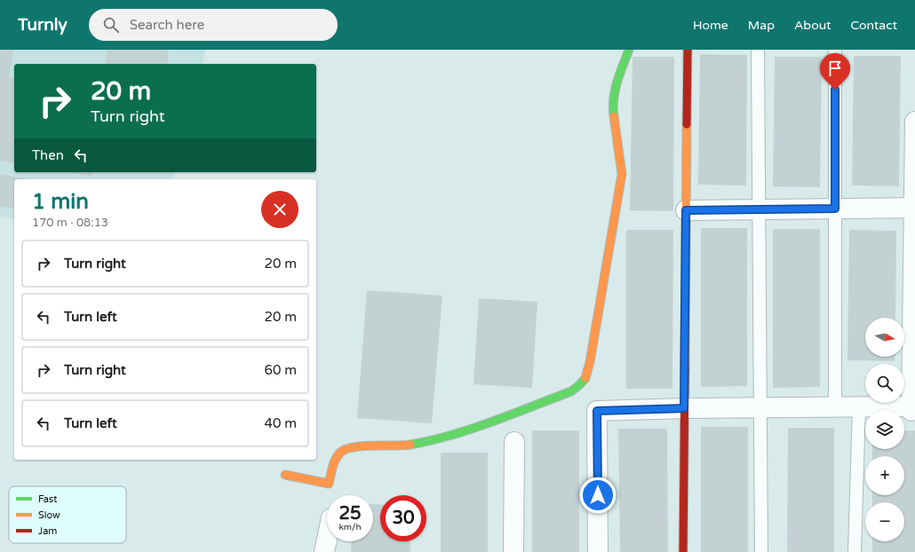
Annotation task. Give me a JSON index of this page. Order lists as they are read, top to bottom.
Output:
{
  "legend": ["Fast", "Slow", "Jam"],
  "north": "right",
  "page": {
    "header": "Turnly",
    "search": "Search here",
    "nav": [
      "Home",
      "Map",
      "About",
      "Contact"
    ],
    "turn": ["20 m", "Turn right"],
    "then": "Then",
    "heading": ["1 min", "170 m · 08:13"],
    "list": [
      {
        "name": "Turn right",
        "value": "20 m"
      },
      {
        "name": "Turn left",
        "value": "20 m"
      },
      {
        "name": "Turn right",
        "value": "60 m"
      },
      {
        "name": "Turn left",
        "value": "40 m"
      }
    ],
    "map_buttons": ["+", "−"],
    "speed": "25 km/h",
    "limit": "30"
  }
}
